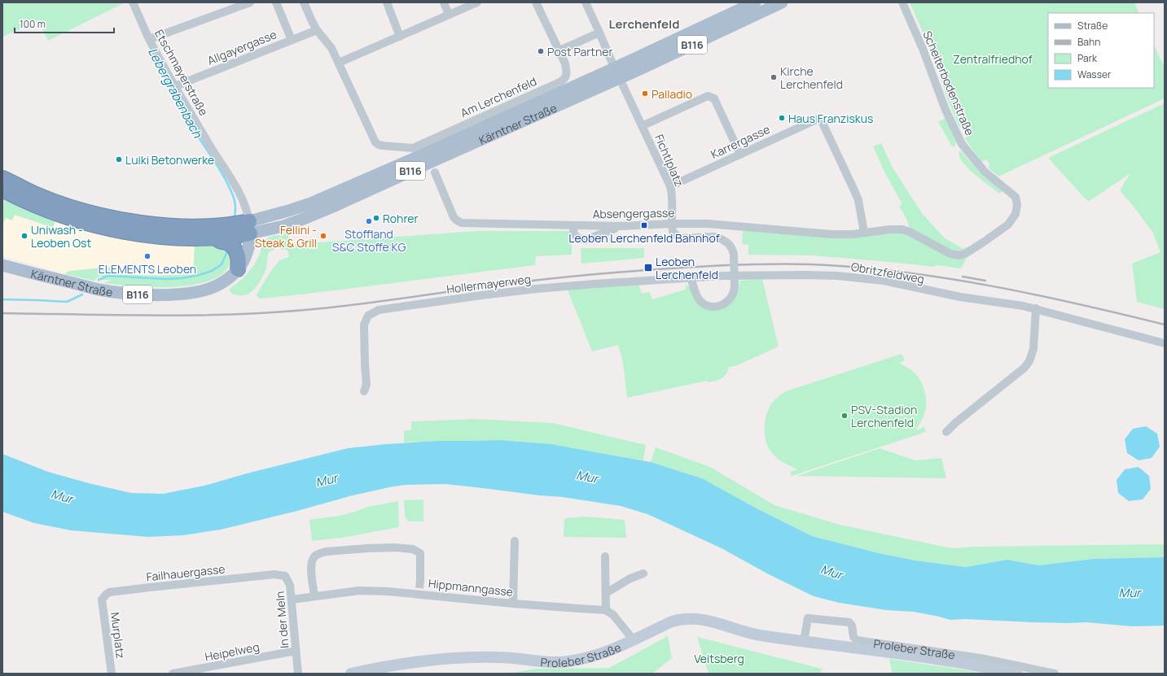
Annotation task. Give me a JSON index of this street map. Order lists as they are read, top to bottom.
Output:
{
  "streets": {
    "main road": ["B116", "Kärntner Straße", "Proleber Straße"],
    "street": [
      "Allgayergasse",
      "Etschmayerstraße",
      "Scheiterbodenstraße",
      "Am Lerchenfeld",
      "Karrergasse",
      "Fichtlplatz",
      "Absengergasse",
      "Obritzfeldweg",
      "Hollermayerweg",
      "Failhauergasse",
      "Hippmanngasse",
      "In der Meln",
      "Murplatz",
      "Heipelweg"
    ]
  },
  "crossings": [
    ["B116", "Etschmayerstraße"],
    ["B116", "Kärntner Straße"],
    ["Allgayergasse", "Etschmayerstraße"],
    ["Etschmayerstraße", "Kärntner Straße"],
    ["Scheiterbodenstraße", "Karrergasse"],
    ["Scheiterbodenstraße", "Absengergasse"],
    ["Kärntner Straße", "Fichtlplatz"],
    ["Karrergasse", "Fichtlplatz"],
    ["Karrergasse", "Absengergasse"],
    ["Fichtlplatz", "Absengergasse"],
    ["Obritzfeldweg", "Hollermayerweg"],
    ["Failhauergasse", "In der Meln"],
    ["Failhauergasse", "Murplatz"],
    ["Hippmanngasse", "In der Meln"],
    ["In der Meln", "Heipelweg"]
  ],
  "districts": ["Lerchenfeld"],
  "water": ["Lebergrabenbach", "Mur"],
  "parks": ["Zentralfriedhof", "Veitsberg"],
  "places": {
    "other": [
      "Post Partner",
      "Kirche Lerchenfeld",
      "Palladio",
      "Haus Franziskus",
      "Luiki Betonwerke",
      "Rohrer",
      "Stoffland S&C Stoffe KG",
      "Uniwash - Leoben Ost",
      "Fellini - Steak & Grill",
      "ELEMENTS Leoben",
      "PSV-Stadion Lerchenfeld"
    ],
    "transit": ["Leoben Lerchenfeld Bahnhof", "Leoben Lerchenfeld"]
  },
  "legend": [
    "Straße",
    "Bahn",
    "Park",
    "Wasser"
  ],
  "scale_bar": "100 m"
}
